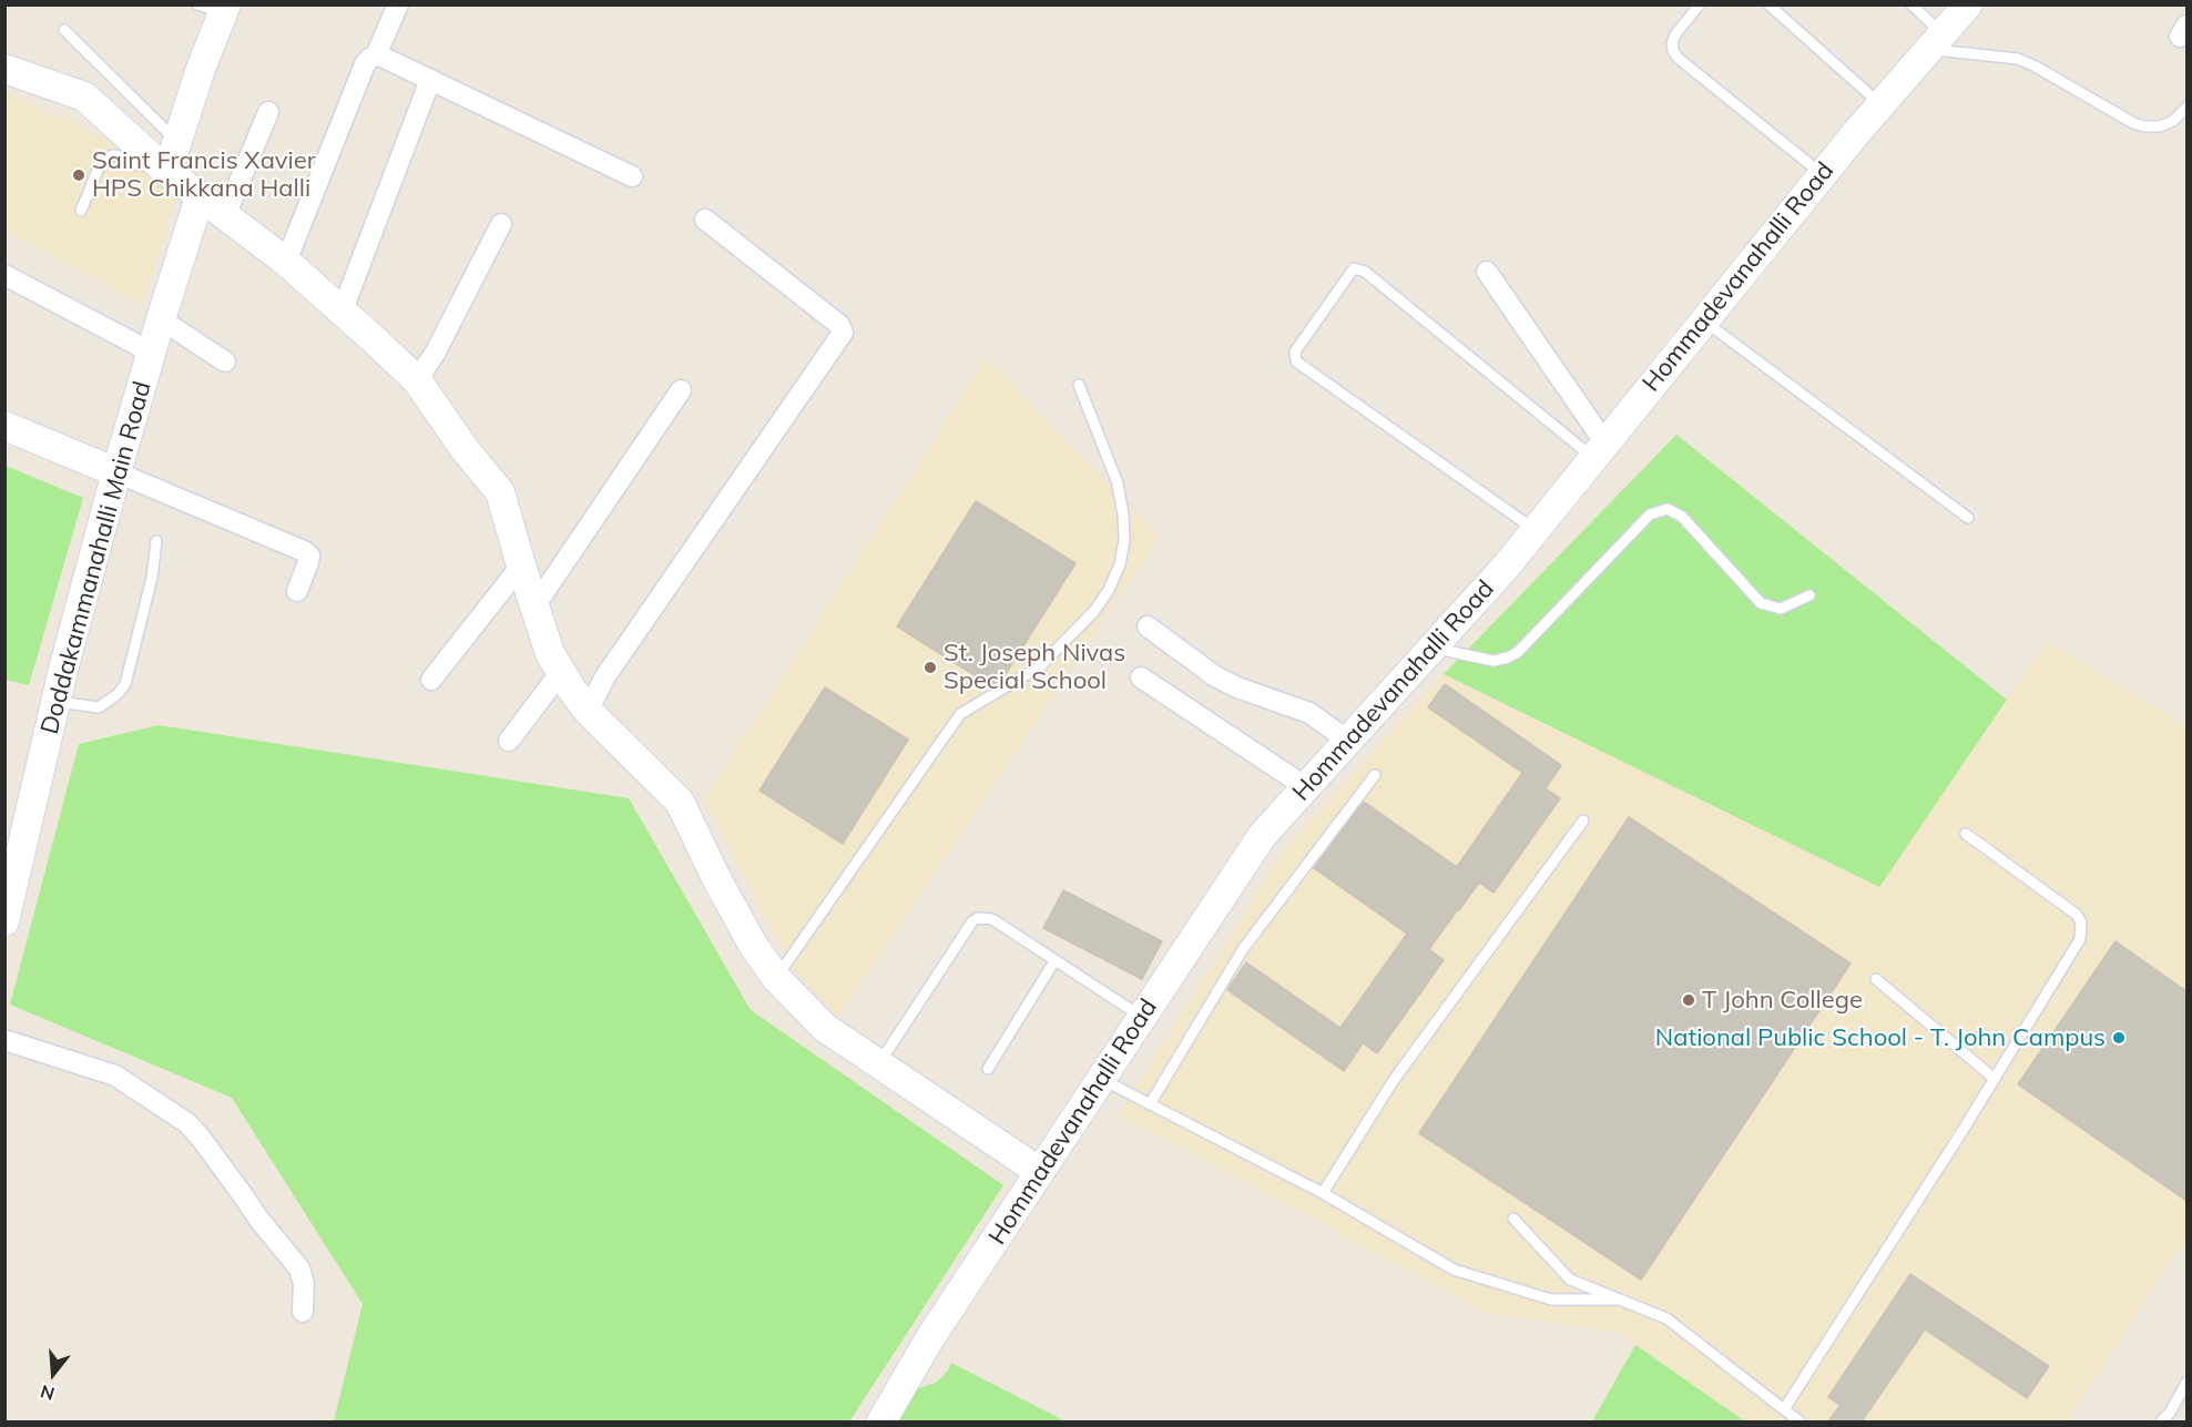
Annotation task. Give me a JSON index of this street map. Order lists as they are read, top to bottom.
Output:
{
  "streets": {
    "street": ["Hommadevanahalli Road", "Doddakammanahalli Main Road"]
  },
  "places": [
    "Saint Francis Xavier HPS Chikkana Halli",
    "St. Joseph Nivas Special School",
    "T John College",
    "National Public School - T. John Campus"
  ],
  "north": "bottom"
}
